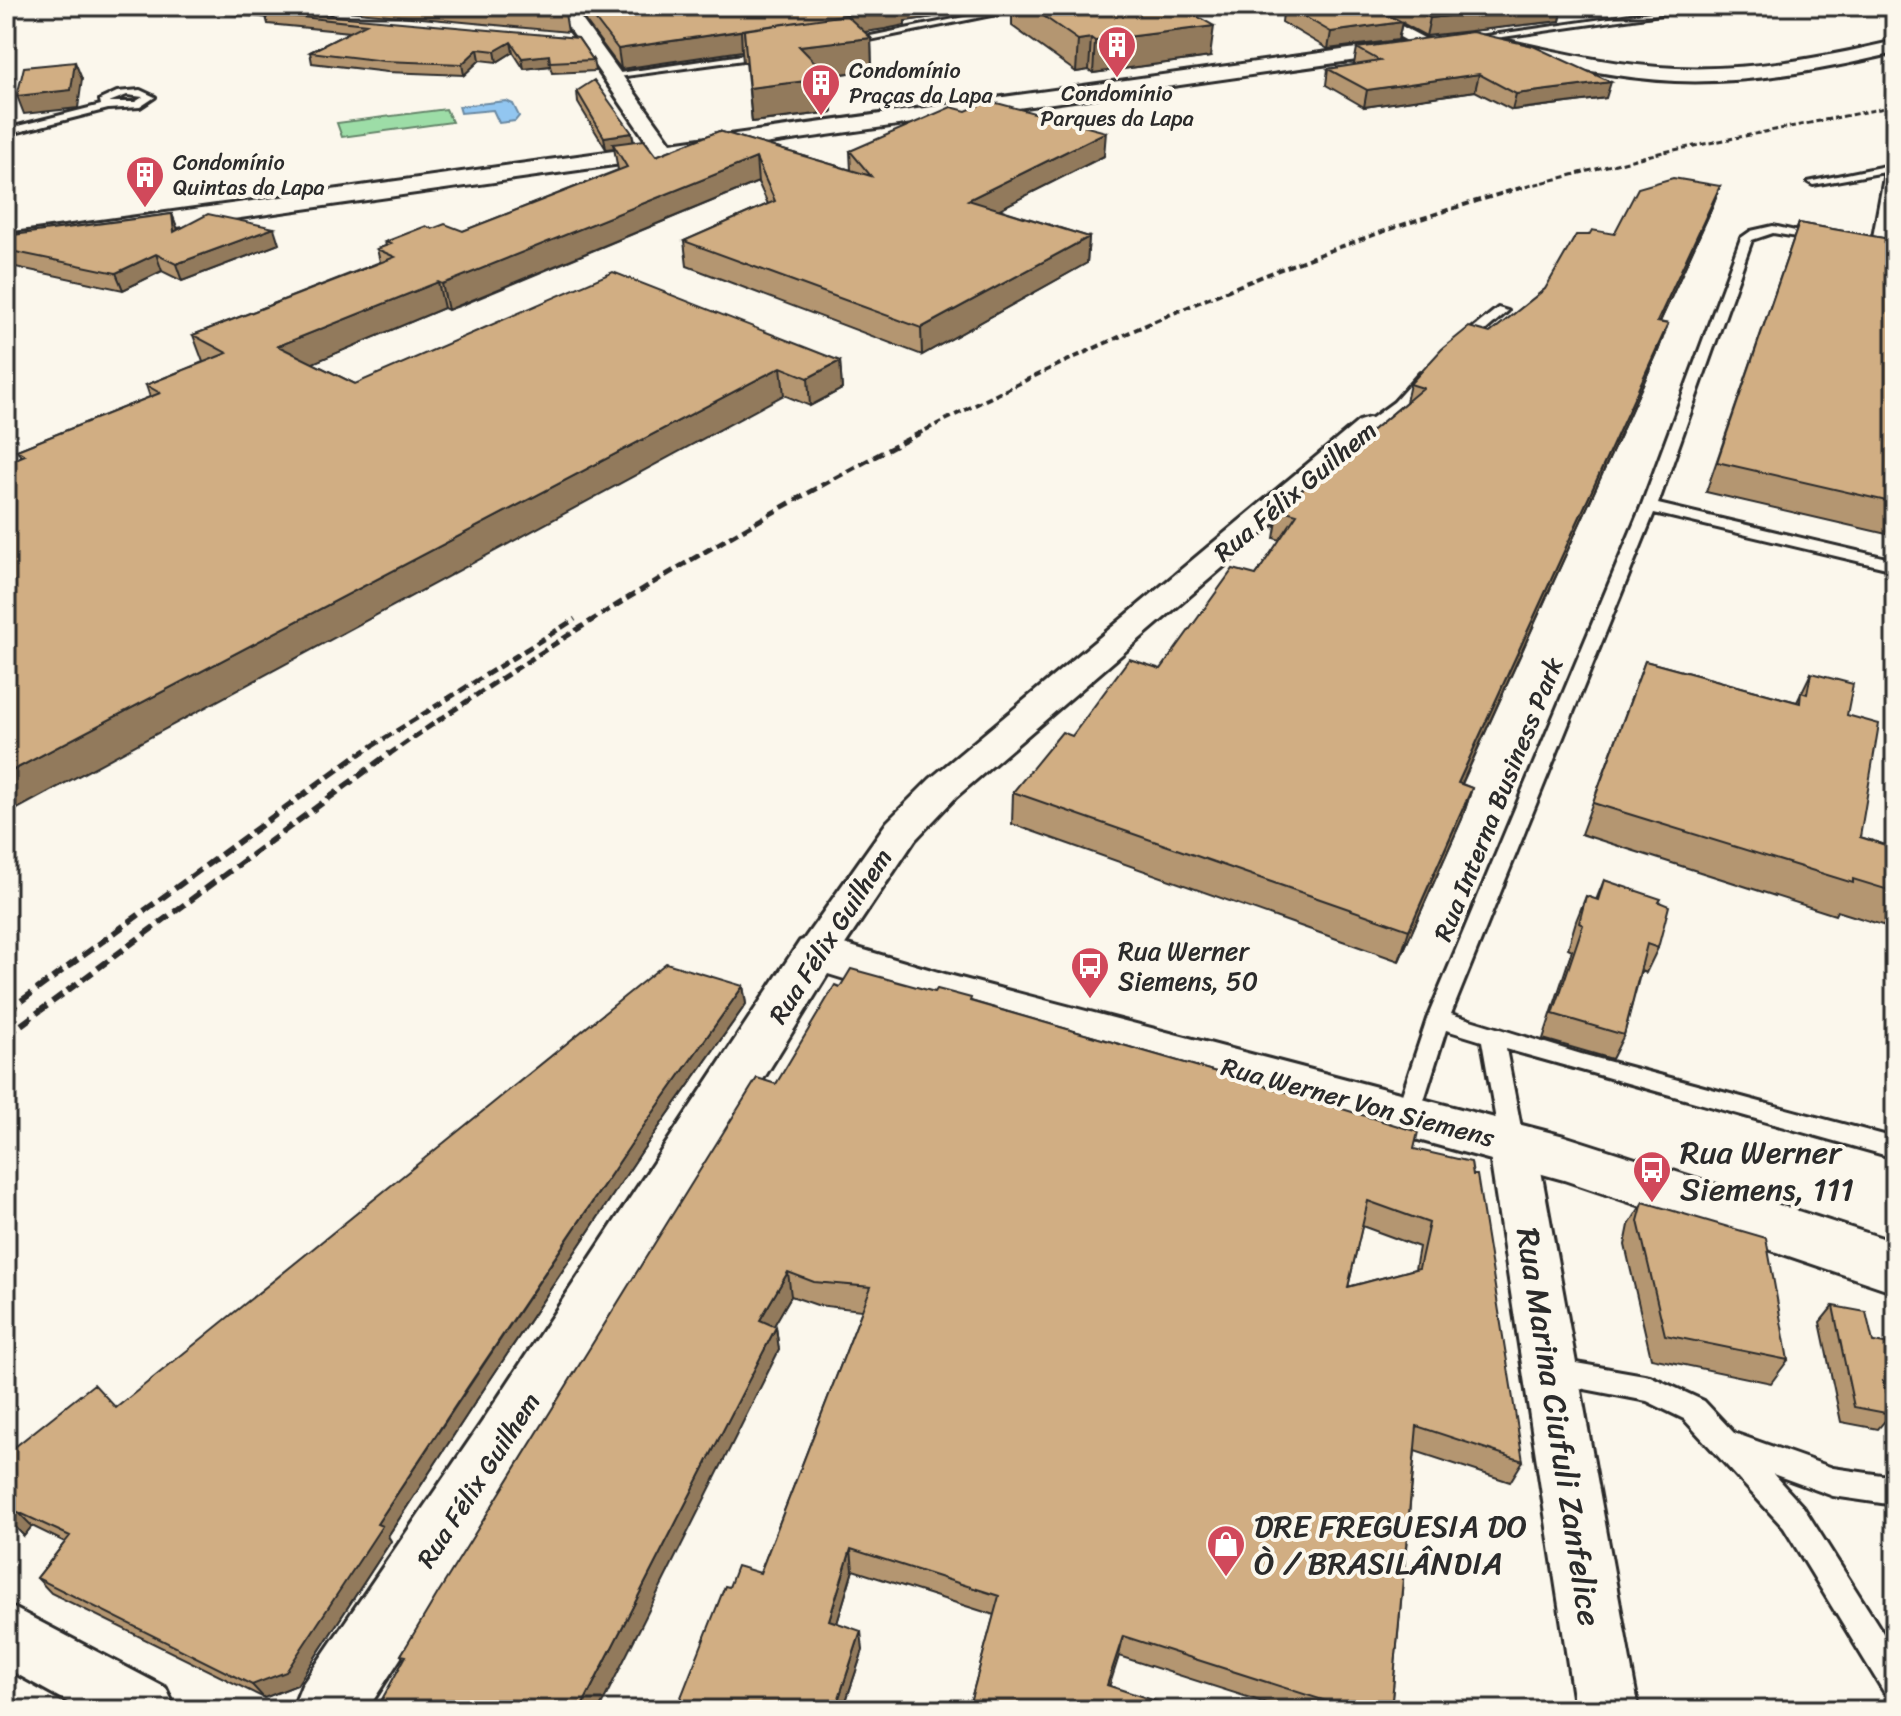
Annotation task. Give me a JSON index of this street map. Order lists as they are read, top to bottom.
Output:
{
  "streets": {
    "street": ["Rua Félix Guilhem", "Rua Werner Von Siemens", "Rua Marina Ciufuli Zanfelice"],
    "lane": ["Rua Interna Business Park"]
  },
  "crossings": [
    ["Rua Félix Guilhem", "Rua Werner Von Siemens"],
    ["Rua Interna Business Park", "Rua Werner Von Siemens"],
    ["Rua Werner Von Siemens", "Rua Marina Ciufuli Zanfelice"]
  ],
  "places": {
    "building": ["Condomínio Parques da Lapa", "Condomínio Praças da Lapa", "Condomínio Quintas da Lapa"],
    "bus stop": ["Rua Werner Siemens, 50", "Rua Werner Siemens, 111"],
    "shop": ["DRE FREGUESIA DO Ò / BRASILÂNDIA"]
  }
}
